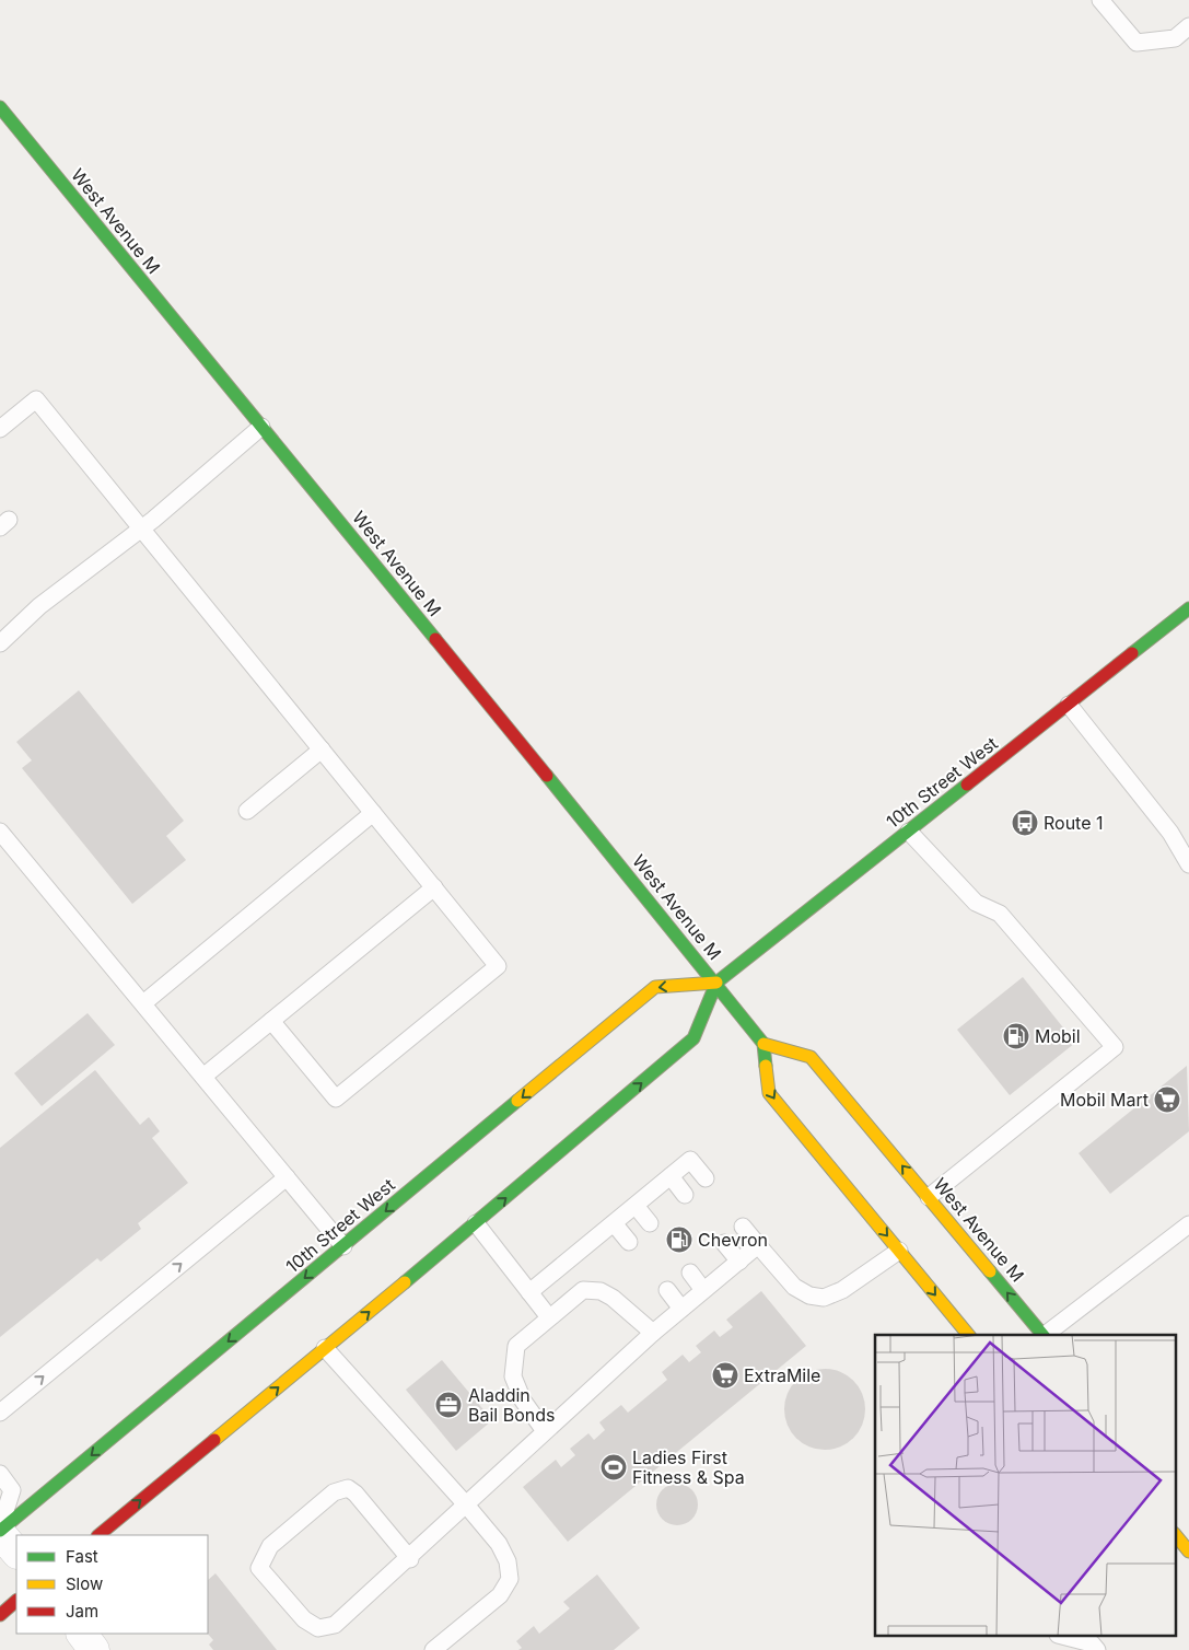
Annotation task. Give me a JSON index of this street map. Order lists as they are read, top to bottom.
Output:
{
  "streets": {
    "main road": ["West Avenue M", "10th Street West"]
  },
  "crossings": [
    ["West Avenue M", "10th Street West"]
  ],
  "places": {
    "bus stop": ["Route 1"],
    "fuel station": ["Mobil", "Chevron"],
    "supermarket": ["Mobil Mart", "ExtraMile"],
    "office": ["Aladdin Bail Bonds"],
    "sports": ["Ladies First Fitness & Spa"]
  },
  "legend": ["Fast", "Slow", "Jam"]
}
